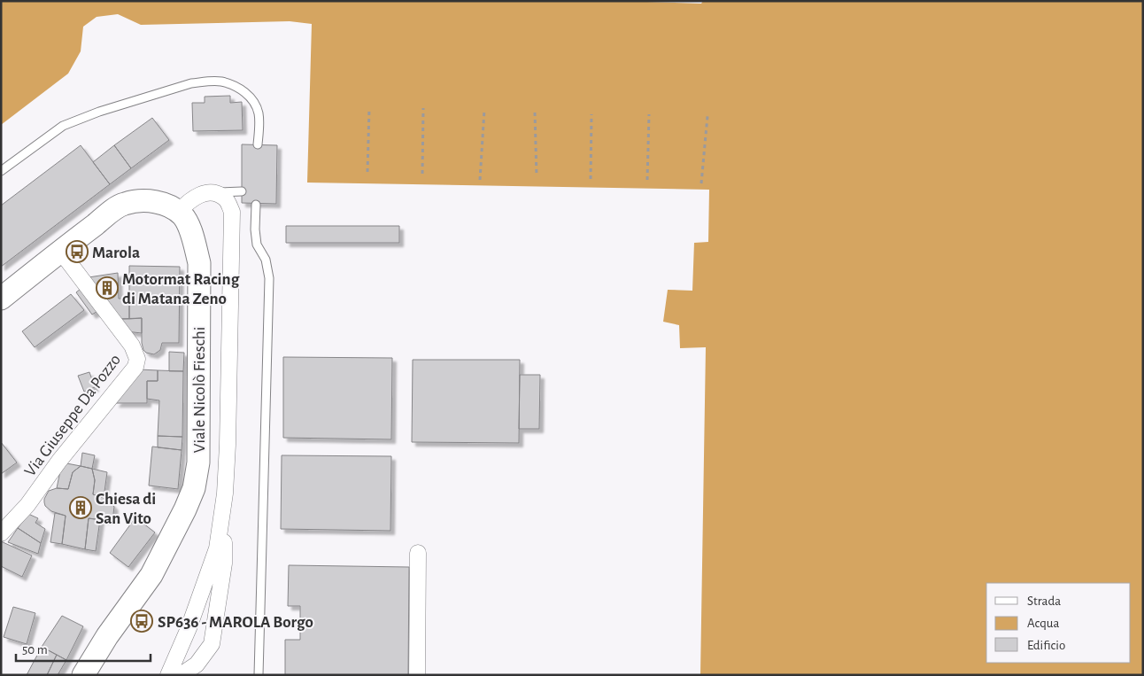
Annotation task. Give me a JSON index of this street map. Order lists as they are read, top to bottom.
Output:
{
  "streets": {
    "main road": ["Viale Nicolò Fieschi"],
    "street": ["Via Giuseppe Da Pozzo"]
  },
  "crossings": [
    ["Viale Nicolò Fieschi", "Via Giuseppe Da Pozzo"]
  ],
  "places": {
    "bus stop": ["Marola", "SP636 - MAROLA Borgo"],
    "building": ["Motormat Racing di Matana Zeno", "Chiesa di San Vito"]
  },
  "legend": ["Strada", "Acqua", "Edificio"],
  "scale_bar": "50 m"
}
